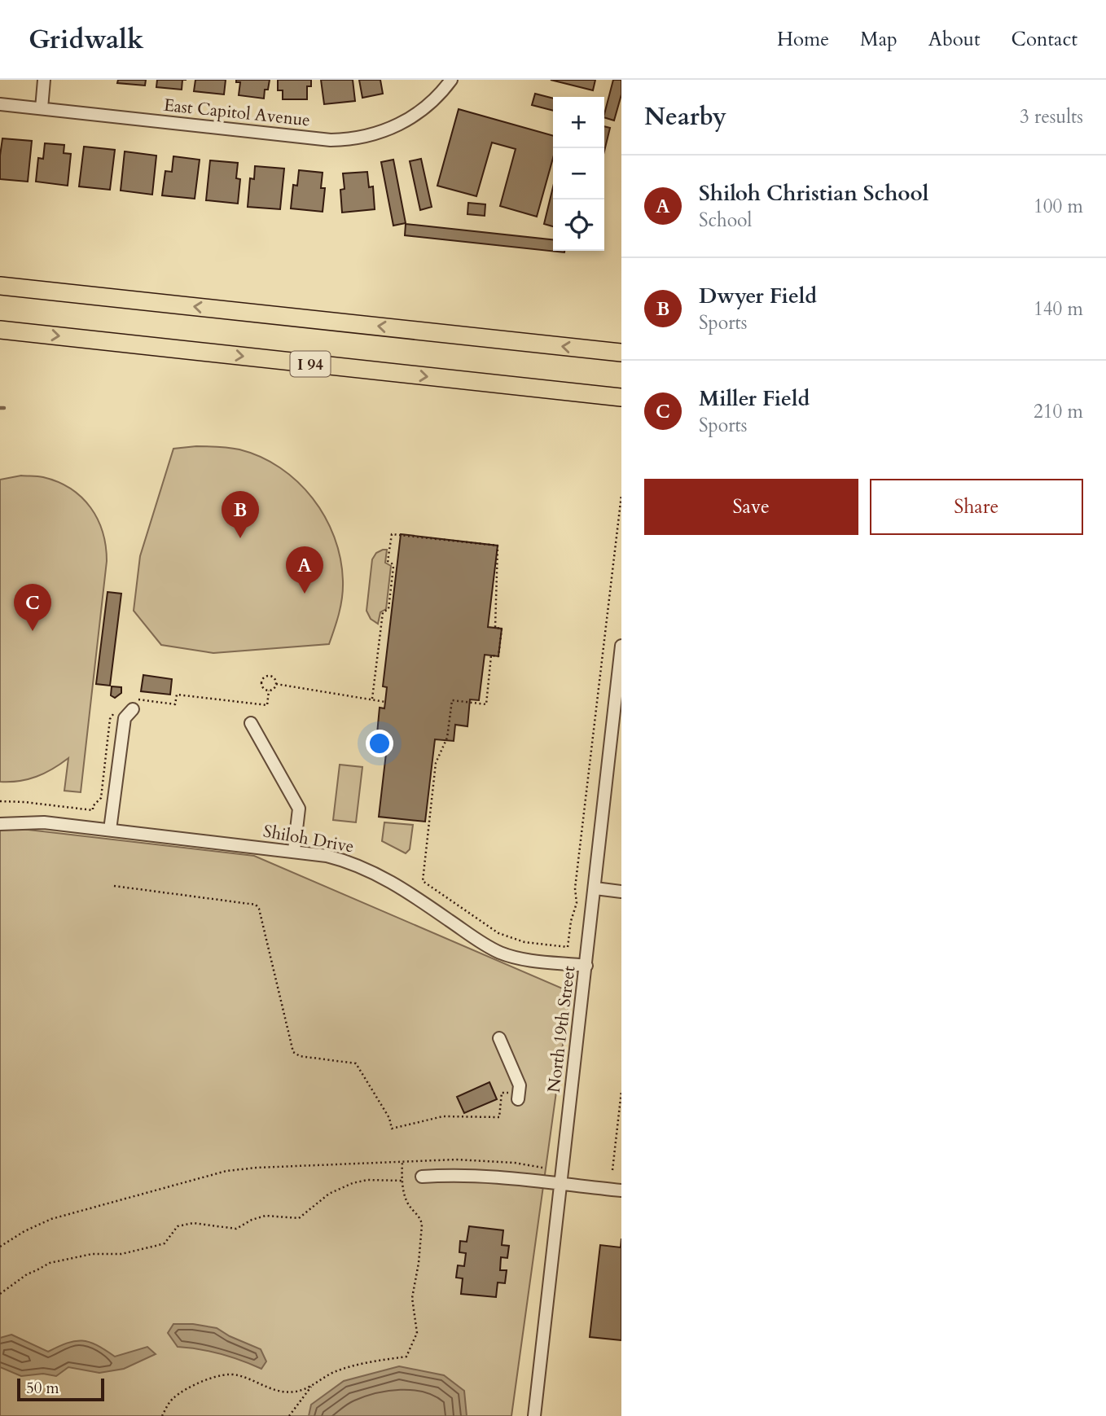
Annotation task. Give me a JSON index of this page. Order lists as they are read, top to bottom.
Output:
{
  "streets": {
    "highway": ["I 94"],
    "street": ["East Capitol Avenue", "Shiloh Drive", "North 19th Street"]
  },
  "crossings": [
    ["Shiloh Drive", "North 19th Street"]
  ],
  "scale_bar": "50 m",
  "page": {
    "header": "Gridwalk",
    "nav": [
      "Home",
      "Map",
      "About",
      "Contact"
    ],
    "heading": ["Nearby", "3 results"],
    "map_buttons": ["+", "−"],
    "list": [
      {
        "mark": "A",
        "name": "Shiloh Christian School",
        "note": "School",
        "value": "100 m"
      },
      {
        "mark": "B",
        "name": "Dwyer Field",
        "note": "Sports",
        "value": "140 m"
      },
      {
        "mark": "C",
        "name": "Miller Field",
        "note": "Sports",
        "value": "210 m"
      }
    ],
    "buttons": ["Save", "Share"],
    "pins": ["B", "A", "C"],
    "scale": "50 m"
  }
}
